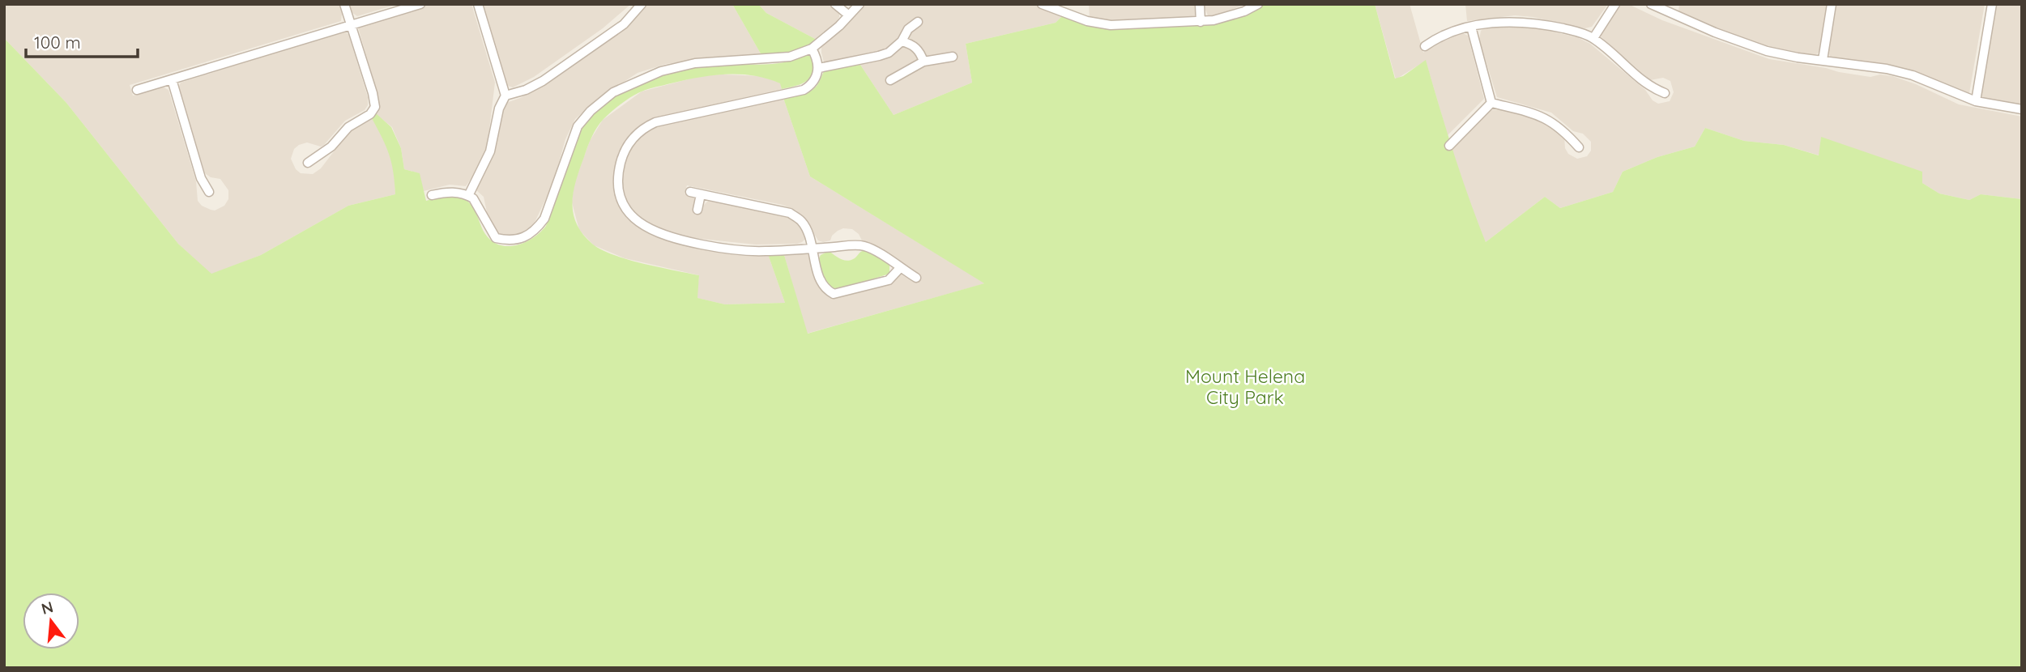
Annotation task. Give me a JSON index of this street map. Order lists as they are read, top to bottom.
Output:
{
  "parks": ["Mount Helena City Park"],
  "scale_bar": "100 m",
  "north": "top"
}
